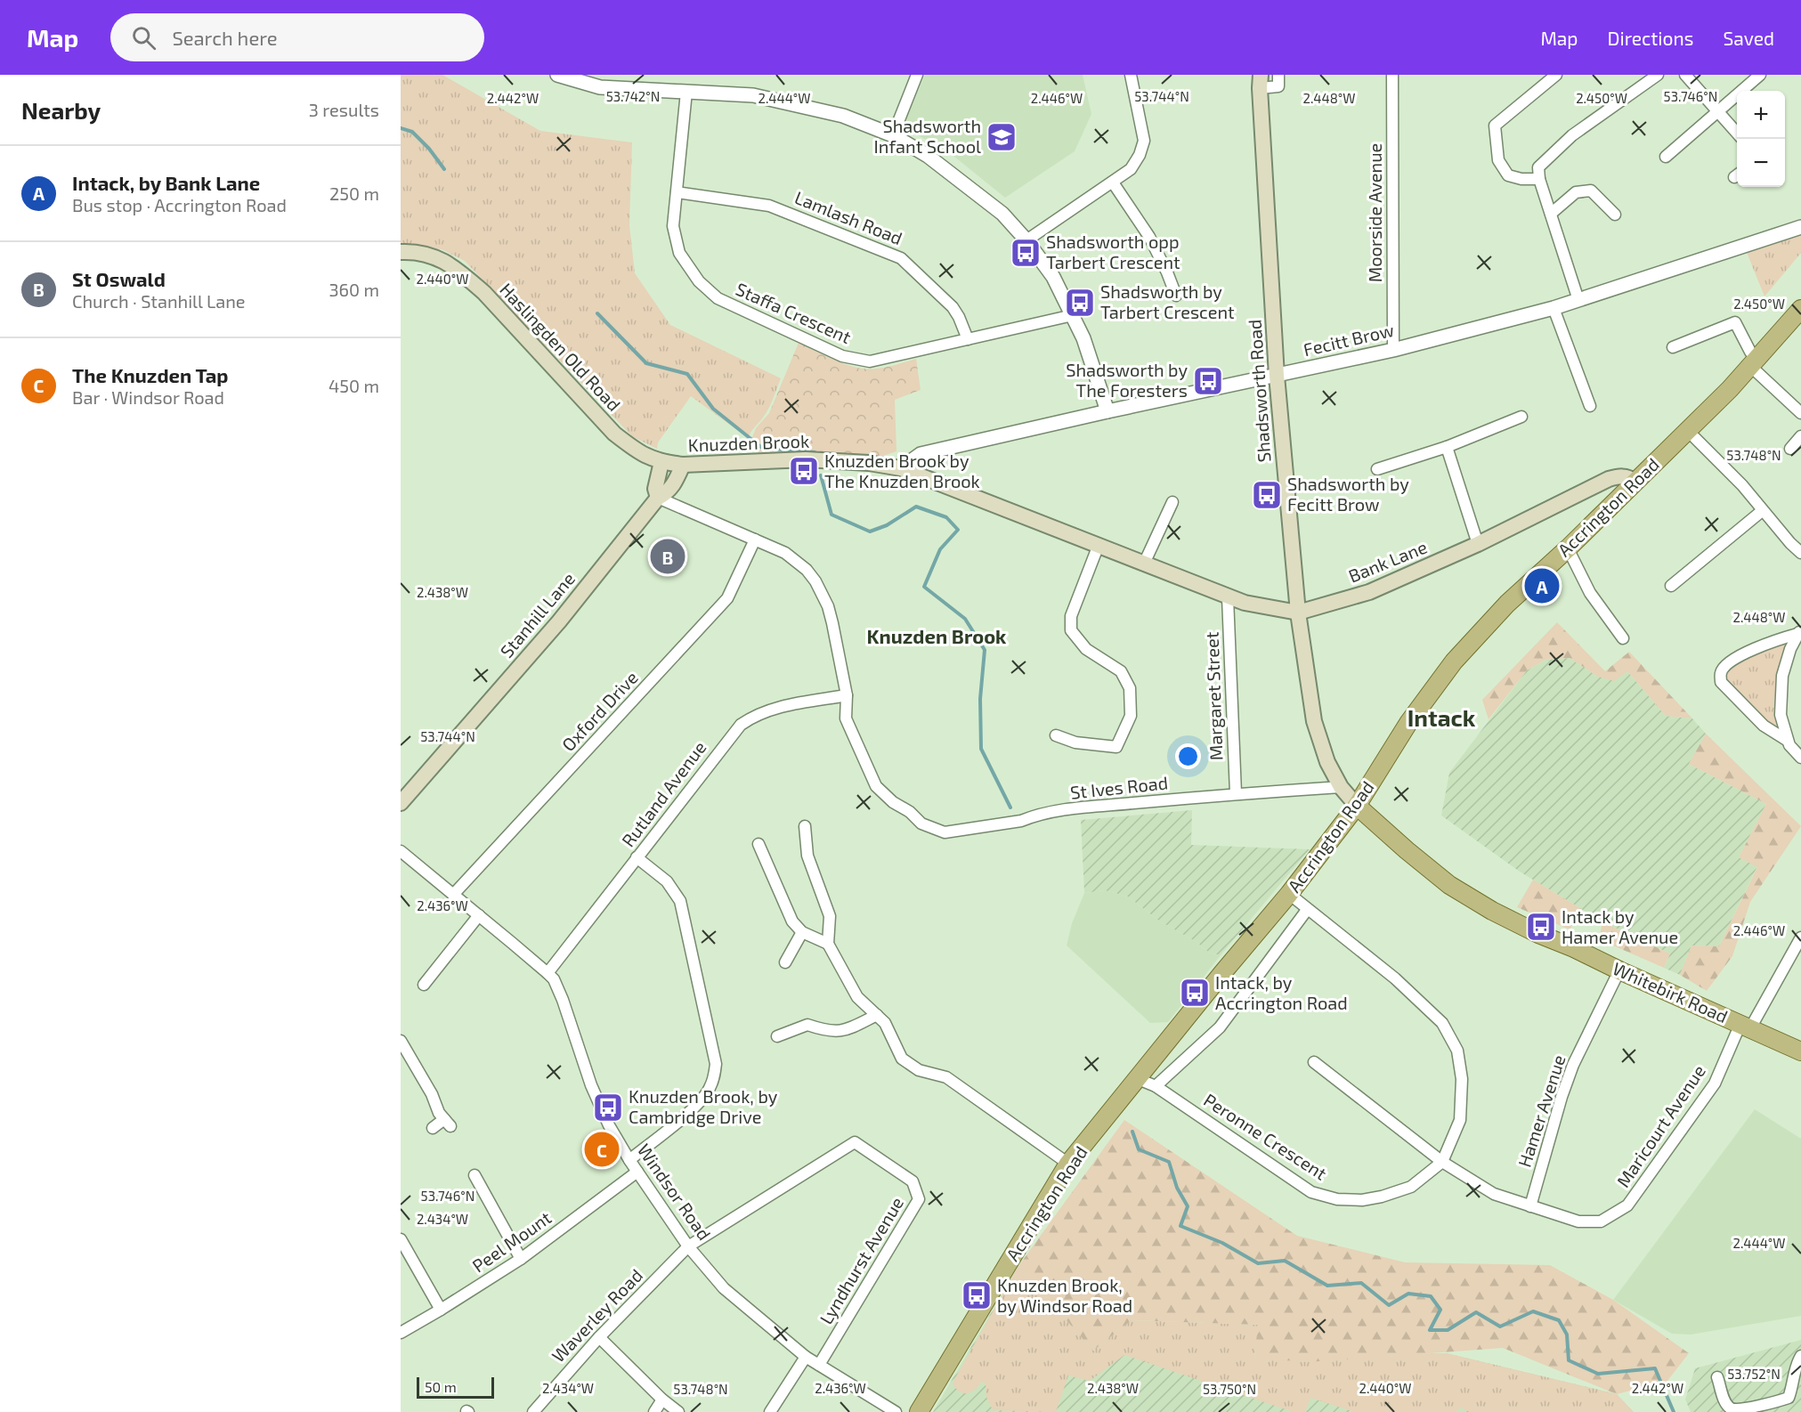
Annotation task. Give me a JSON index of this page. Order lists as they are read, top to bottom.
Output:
{
  "streets": {
    "main road": [
      "Haslingden Old Road",
      "Shadsworth Road",
      "Knuzden Brook",
      "Accrington Road",
      "Bank Lane",
      "Stanhill Lane",
      "Whitebirk Road"
    ],
    "street": [
      "Moorside Avenue",
      "Lamlash Road",
      "Staffa Crescent",
      "Fecitt Brow",
      "Margaret Street",
      "Oxford Drive",
      "St Ives Road",
      "Rutland Avenue",
      "Hamer Avenue",
      "Maricourt Avenue",
      "Peronne Crescent",
      "Windsor Road",
      "Peel Mount",
      "Lyndhurst Avenue",
      "Waverley Road"
    ]
  },
  "crossings": [
    ["Moorside Avenue", "Fecitt Brow"],
    ["Lamlash Road", "Staffa Crescent"],
    ["Fecitt Brow", "Shadsworth Road"],
    ["Fecitt Brow", "Knuzden Brook"],
    ["Fecitt Brow", "Bank Lane"],
    ["Haslingden Old Road", "Knuzden Brook"],
    ["Shadsworth Road", "Accrington Road"],
    ["Shadsworth Road", "Bank Lane"],
    ["Shadsworth Road", "St Ives Road"],
    ["Shadsworth Road", "Whitebirk Road"],
    ["Knuzden Brook", "Bank Lane"],
    ["Knuzden Brook", "Stanhill Lane"],
    ["Accrington Road", "Bank Lane"],
    ["Accrington Road", "Whitebirk Road"],
    ["Accrington Road", "Peronne Crescent"],
    ["Bank Lane", "Margaret Street"],
    ["Stanhill Lane", "St Ives Road"],
    ["Margaret Street", "St Ives Road"],
    ["Oxford Drive", "St Ives Road"],
    ["Oxford Drive", "Windsor Road"],
    ["St Ives Road", "Rutland Avenue"],
    ["Rutland Avenue", "Windsor Road"],
    ["Whitebirk Road", "Hamer Avenue"],
    ["Whitebirk Road", "Maricourt Avenue"],
    ["Hamer Avenue", "Maricourt Avenue"],
    ["Maricourt Avenue", "Peronne Crescent"],
    ["Windsor Road", "Peel Mount"],
    ["Windsor Road", "Lyndhurst Avenue"],
    ["Windsor Road", "Waverley Road"],
    ["Lyndhurst Avenue", "Waverley Road"]
  ],
  "districts": ["Knuzden Brook", "Intack"],
  "places": {
    "school or university": ["Shadsworth Infant School"],
    "bus stop": [
      "Shadsworth opp Tarbert Crescent",
      "Shadsworth by Tarbert Crescent",
      "Shadsworth by The Foresters",
      "Knuzden Brook by The Knuzden Brook",
      "Shadsworth by Fecitt Brow",
      "Intack by Hamer Avenue",
      "Intack, by Accrington Road",
      "Knuzden Brook, by Cambridge Drive",
      "Knuzden Brook, by Windsor Road"
    ]
  },
  "scale_bar": "50 m",
  "page": {
    "header": "Map",
    "search": "Search here",
    "nav": ["Map", "Directions", "Saved"],
    "heading": ["Nearby", "3 results"],
    "map_buttons": ["+", "−"],
    "list": [
      {
        "mark": "A",
        "name": "Intack, by Bank Lane",
        "note": "Bus stop · Accrington Road",
        "value": "250 m"
      },
      {
        "mark": "B",
        "name": "St Oswald",
        "note": "Church · Stanhill Lane",
        "value": "360 m"
      },
      {
        "mark": "C",
        "name": "The Knuzden Tap",
        "note": "Bar · Windsor Road",
        "value": "450 m"
      }
    ],
    "pins": ["B", "A", "C"],
    "scale": "50 m"
  },
  "coordinates": [
    "53.742°N",
    "53.744°N",
    "53.746°N",
    "2.442°W",
    "2.444°W",
    "2.446°W",
    "2.448°W",
    "2.450°W",
    "2.440°W",
    "53.748°N",
    "2.438°W",
    "2.436°W",
    "2.434°W",
    "53.752°N",
    "53.750°N"
  ]
}
